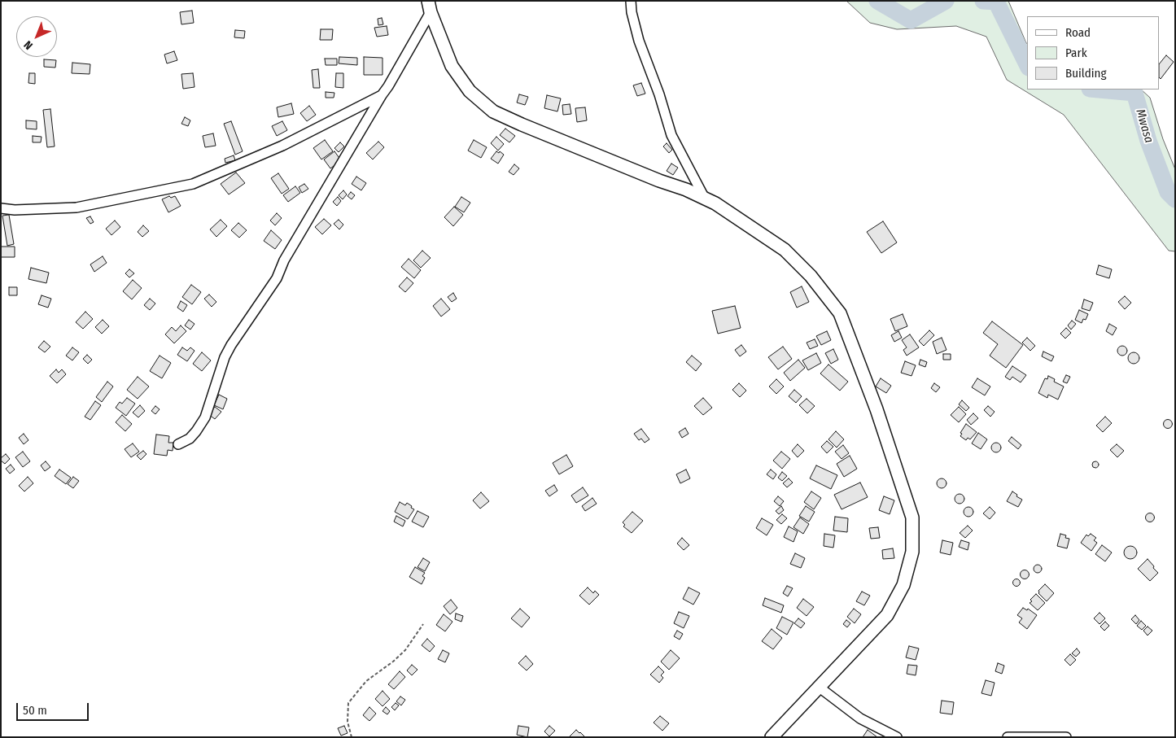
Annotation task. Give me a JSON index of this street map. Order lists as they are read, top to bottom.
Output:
{
  "water": ["Mwasa"],
  "legend": ["Road", "Park", "Building"],
  "scale_bar": "50 m",
  "north": "bottom left"
}
